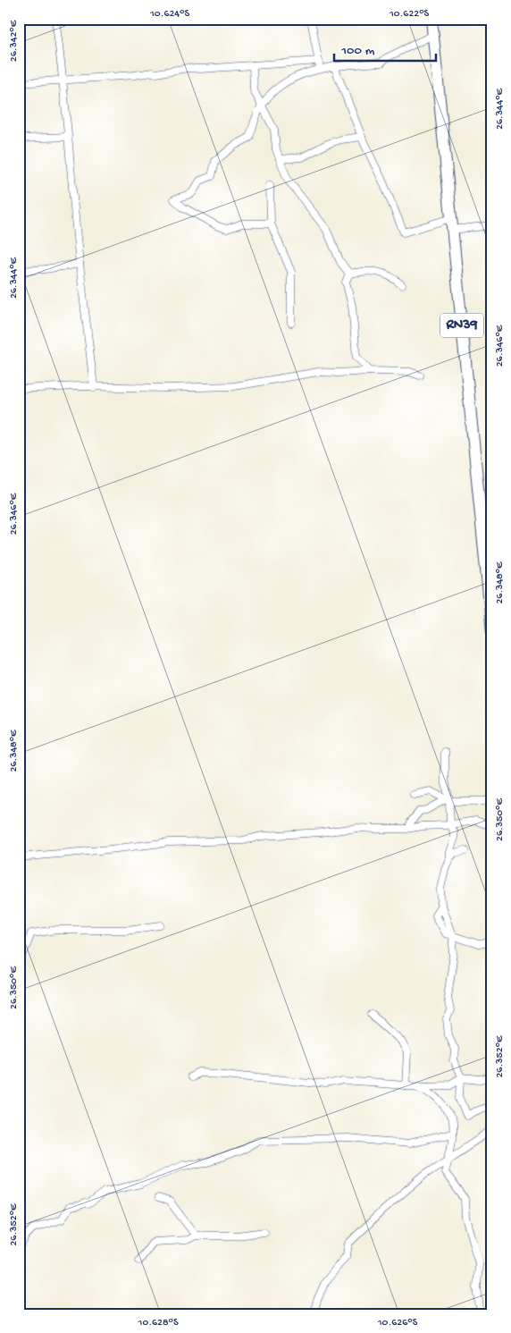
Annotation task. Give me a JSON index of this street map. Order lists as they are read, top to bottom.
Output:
{
  "streets": {
    "highway": ["RN39"]
  },
  "scale_bar": "100 m",
  "coordinates": [
    "10.624°S",
    "10.622°S",
    "26.342°E",
    "26.344°E",
    "26.346°E",
    "26.348°E",
    "26.350°E",
    "26.352°E",
    "10.628°S",
    "10.626°S"
  ]
}
